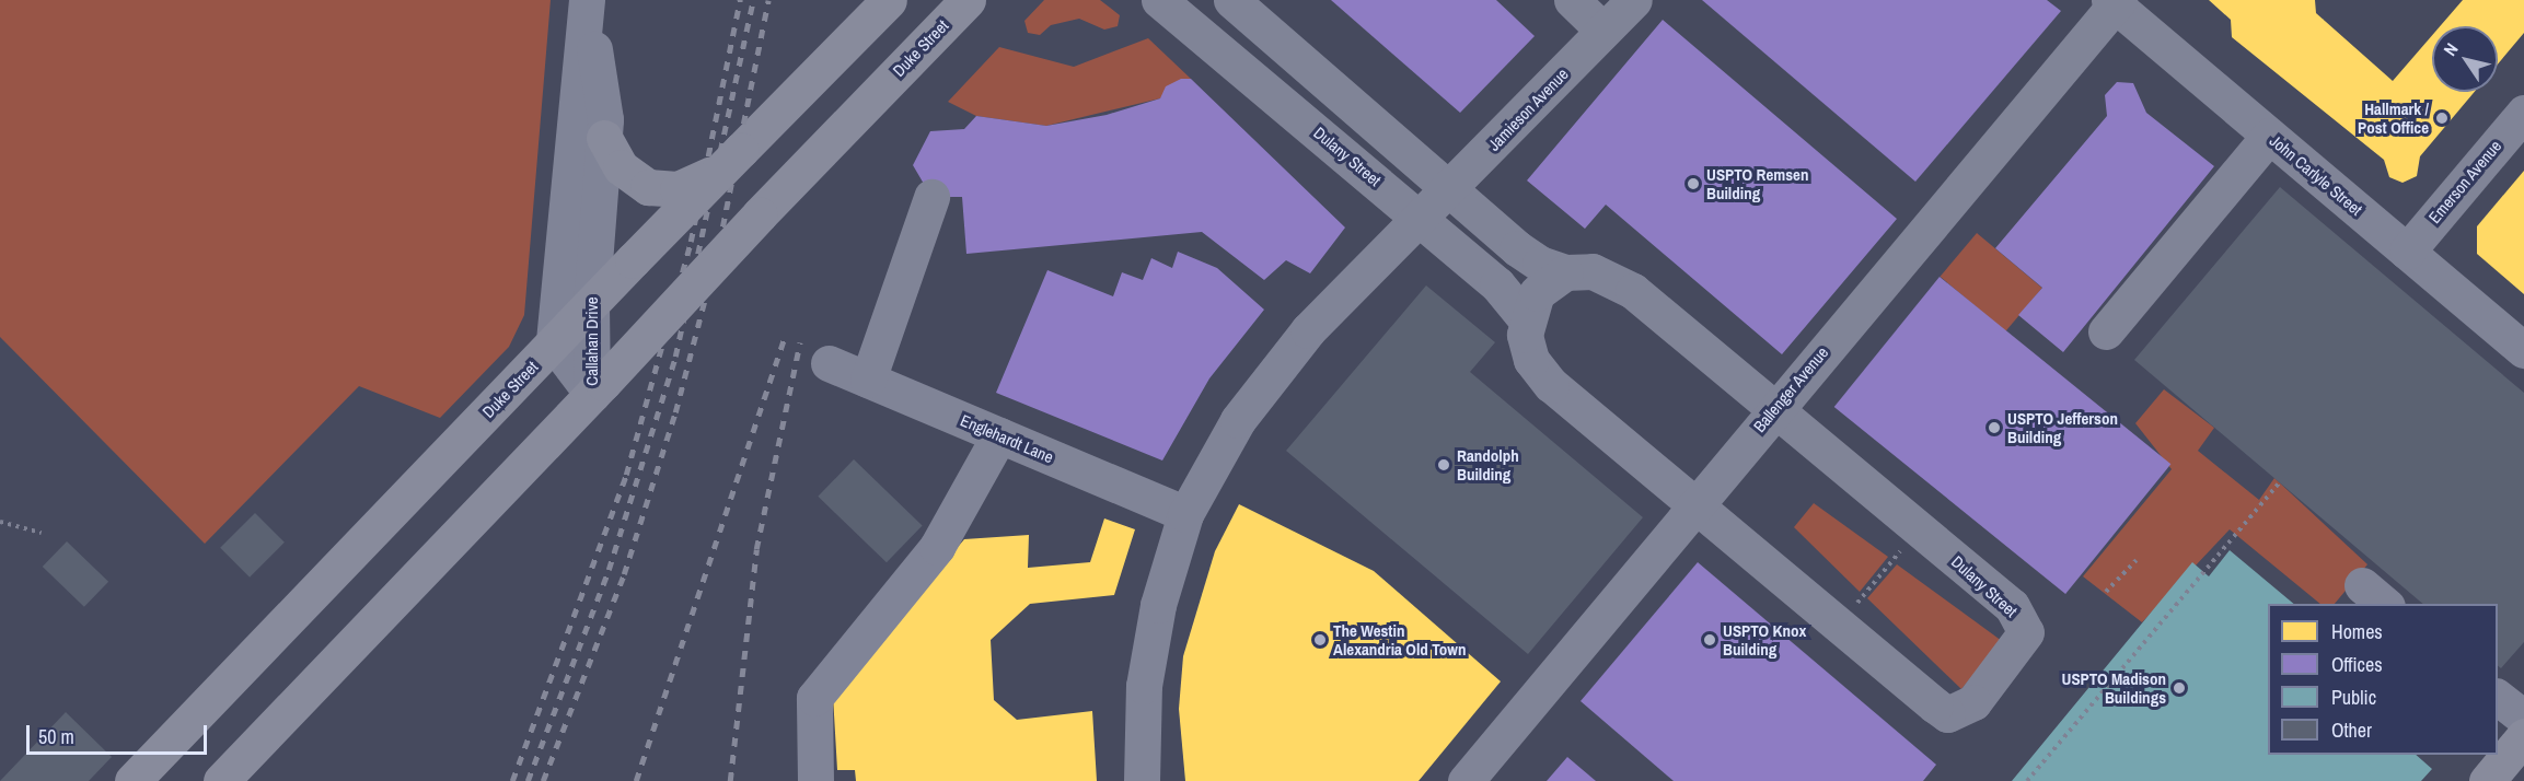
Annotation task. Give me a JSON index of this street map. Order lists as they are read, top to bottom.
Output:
{
  "streets": {
    "main road": ["Duke Street"],
    "street": [
      "Jamieson Avenue",
      "Dulany Street",
      "John Carlyle Street",
      "Emerson Avenue",
      "Callahan Drive",
      "Ballenger Avenue",
      "Englehardt Lane"
    ]
  },
  "crossings": [
    ["Duke Street", "Callahan Drive"],
    ["Jamieson Avenue", "Dulany Street"],
    ["Jamieson Avenue", "Englehardt Lane"],
    ["Dulany Street", "Ballenger Avenue"],
    ["John Carlyle Street", "Emerson Avenue"],
    ["John Carlyle Street", "Ballenger Avenue"]
  ],
  "places": [
    "Hallmark / Post Office",
    "USPTO Remsen Building",
    "USPTO Jefferson Building",
    "Randolph Building",
    "The Westin Alexandria Old Town",
    "USPTO Knox Building",
    "USPTO Madison Buildings"
  ],
  "legend": [
    "Homes",
    "Offices",
    "Public",
    "Other"
  ],
  "scale_bar": "50 m",
  "north": "top left"
}
